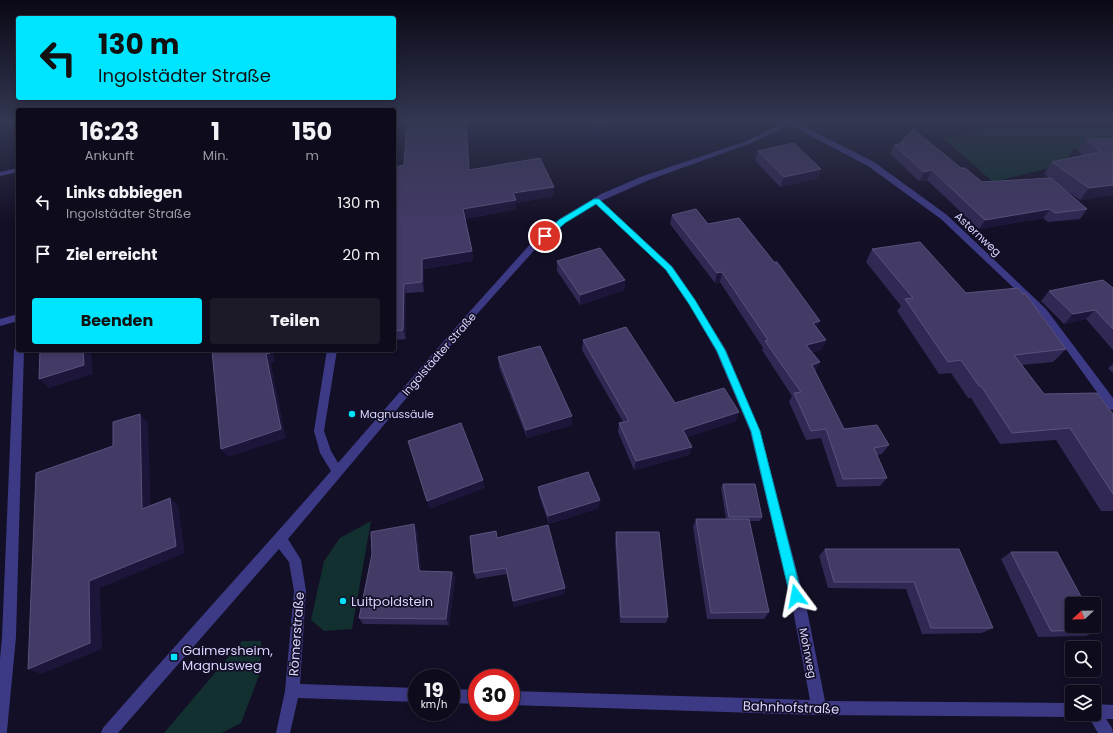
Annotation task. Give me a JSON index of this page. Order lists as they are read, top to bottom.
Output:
{
  "streets": {
    "street": [
      "Asternweg",
      "Ingolstädter Straße",
      "Römerstraße",
      "Mohrweg",
      "Bahnhofstraße"
    ]
  },
  "crossings": [
    ["Ingolstädter Straße", "Römerstraße"],
    ["Ingolstädter Straße", "Mohrweg"],
    ["Mohrweg", "Bahnhofstraße"]
  ],
  "places": {
    "other": ["Magnussäule", "Luitpoldstein"],
    "transit": ["Gaimersheim, Magnusweg"]
  },
  "north": "left",
  "page": {
    "turn": ["130 m", "Ingolstädter Straße"],
    "eta": [
      "16:23",
      "Ankunft",
      "1",
      "Min.",
      "150",
      "m"
    ],
    "list": [
      {
        "name": "Links abbiegen",
        "note": "Ingolstädter Straße",
        "value": "130 m"
      },
      {
        "name": "Ziel erreicht",
        "value": "20 m"
      }
    ],
    "buttons": ["Beenden", "Teilen"],
    "speed": "19 km/h",
    "limit": "30"
  }
}
